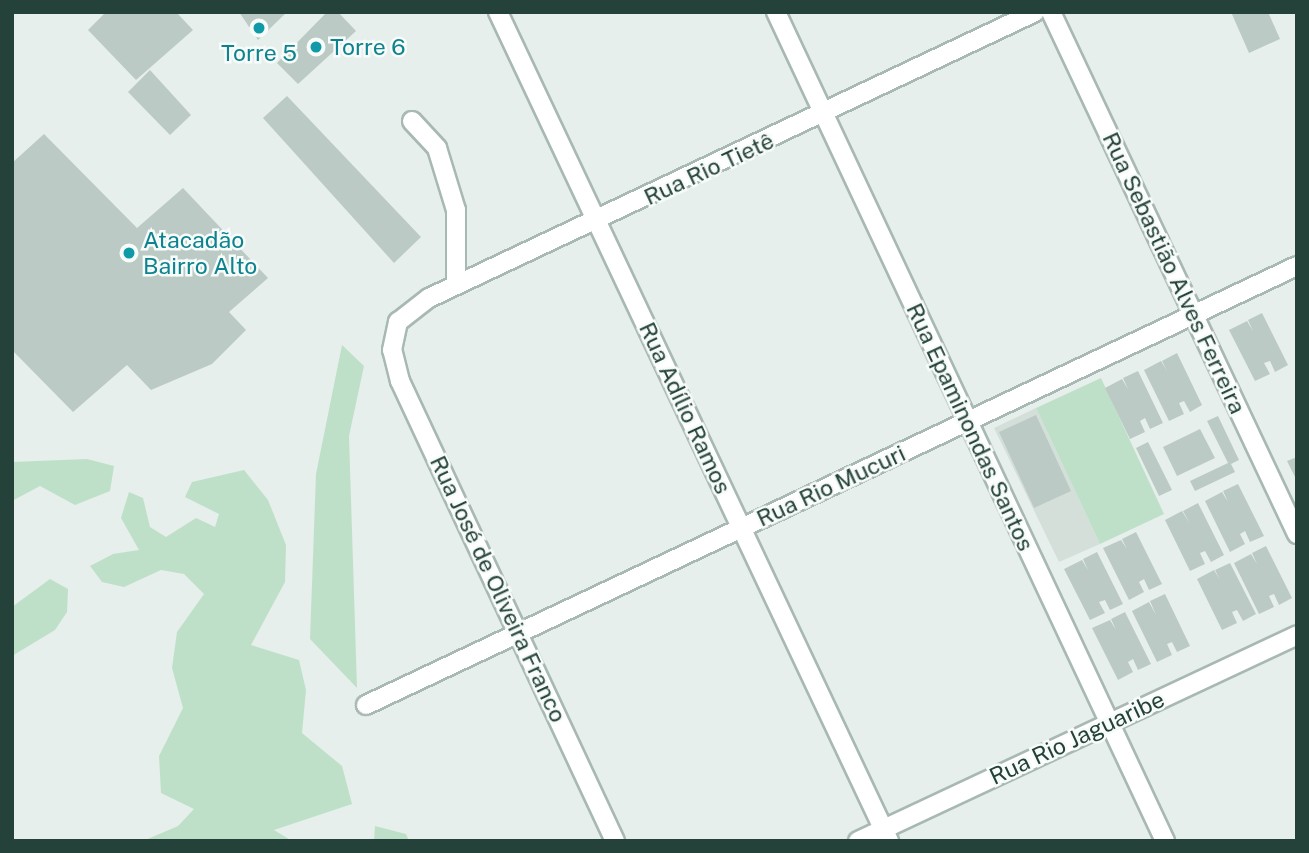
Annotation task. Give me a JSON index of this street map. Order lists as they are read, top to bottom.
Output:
{
  "streets": {
    "street": [
      "Rua Rio Tietê",
      "Rua Sebastião Alves Ferreira",
      "Rua Adílio Ramos",
      "Rua Epaminondas Santos",
      "Rua Rio Mucuri",
      "Rua José de Oliveira Franco",
      "Rua Rio Jaguaribe"
    ]
  },
  "crossings": [
    ["Rua Rio Tietê", "Rua Adílio Ramos"],
    ["Rua Rio Tietê", "Rua Epaminondas Santos"],
    ["Rua Rio Tietê", "Rua José de Oliveira Franco"],
    ["Rua Sebastião Alves Ferreira", "Rua Rio Mucuri"],
    ["Rua Adílio Ramos", "Rua Rio Mucuri"],
    ["Rua Adílio Ramos", "Rua Rio Jaguaribe"],
    ["Rua Epaminondas Santos", "Rua Rio Mucuri"],
    ["Rua Epaminondas Santos", "Rua Rio Jaguaribe"],
    ["Rua Rio Mucuri", "Rua José de Oliveira Franco"]
  ],
  "places": ["Torre 5", "Torre 6", "Atacadão Bairro Alto"]
}
